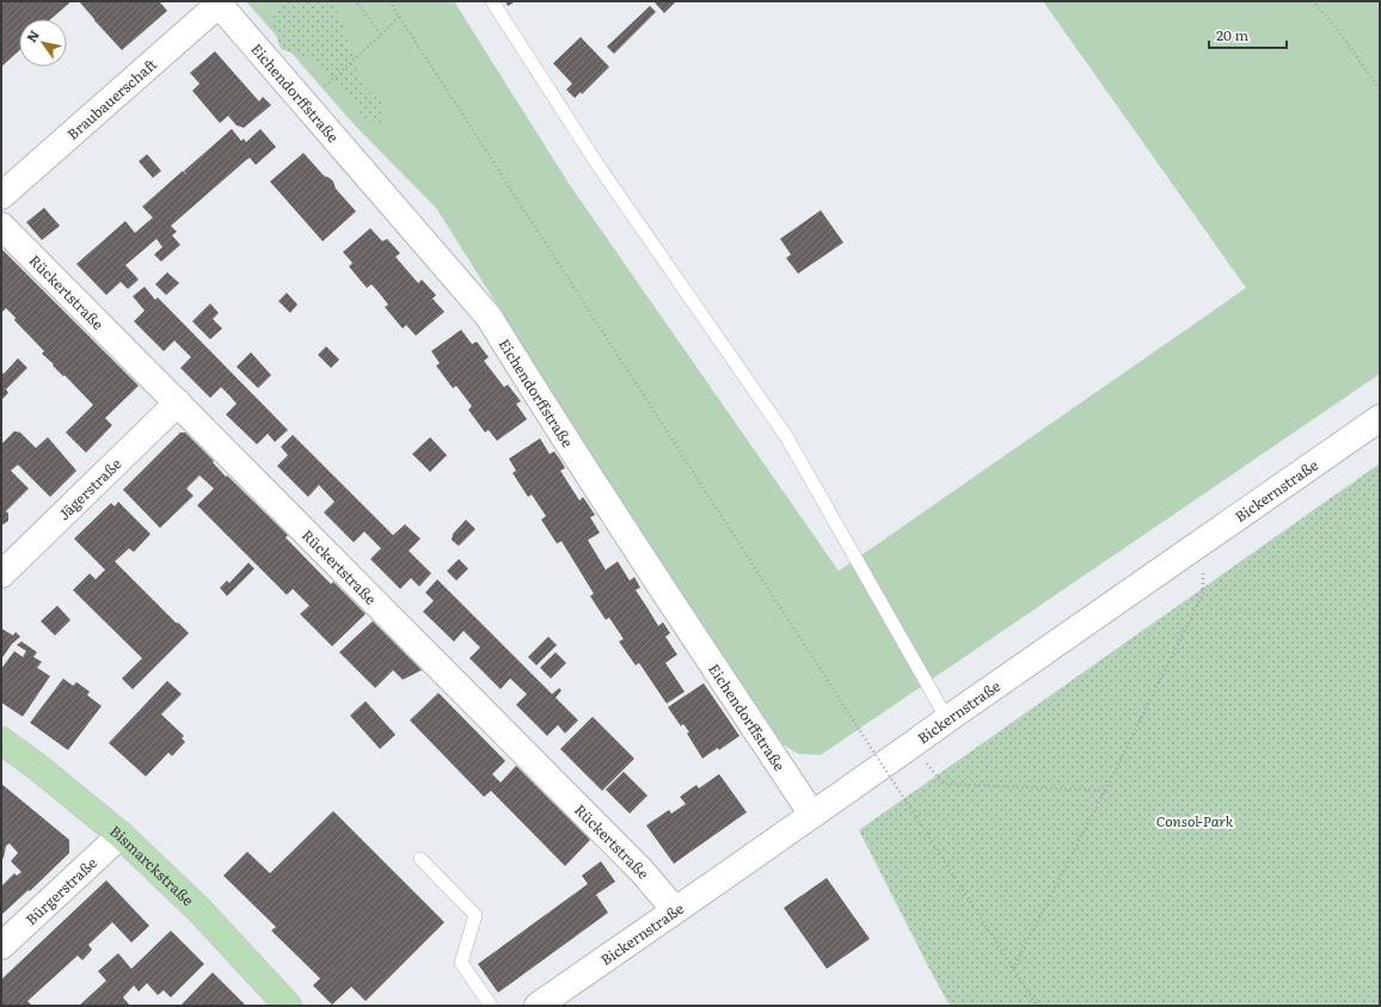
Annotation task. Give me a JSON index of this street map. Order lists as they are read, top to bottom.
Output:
{
  "streets": {
    "main road": ["Bismarckstraße"],
    "street": [
      "Eichendorffstraße",
      "Braubauerschaft",
      "Rückertstraße",
      "Jägerstraße",
      "Bickernstraße",
      "Bürgerstraße"
    ]
  },
  "crossings": [
    ["Eichendorffstraße", "Braubauerschaft"],
    ["Eichendorffstraße", "Bickernstraße"],
    ["Rückertstraße", "Jägerstraße"],
    ["Rückertstraße", "Bickernstraße"],
    ["Bismarckstraße", "Bürgerstraße"]
  ],
  "parks": ["Consol-Park"],
  "scale_bar": "20 m",
  "north": "top left"
}
